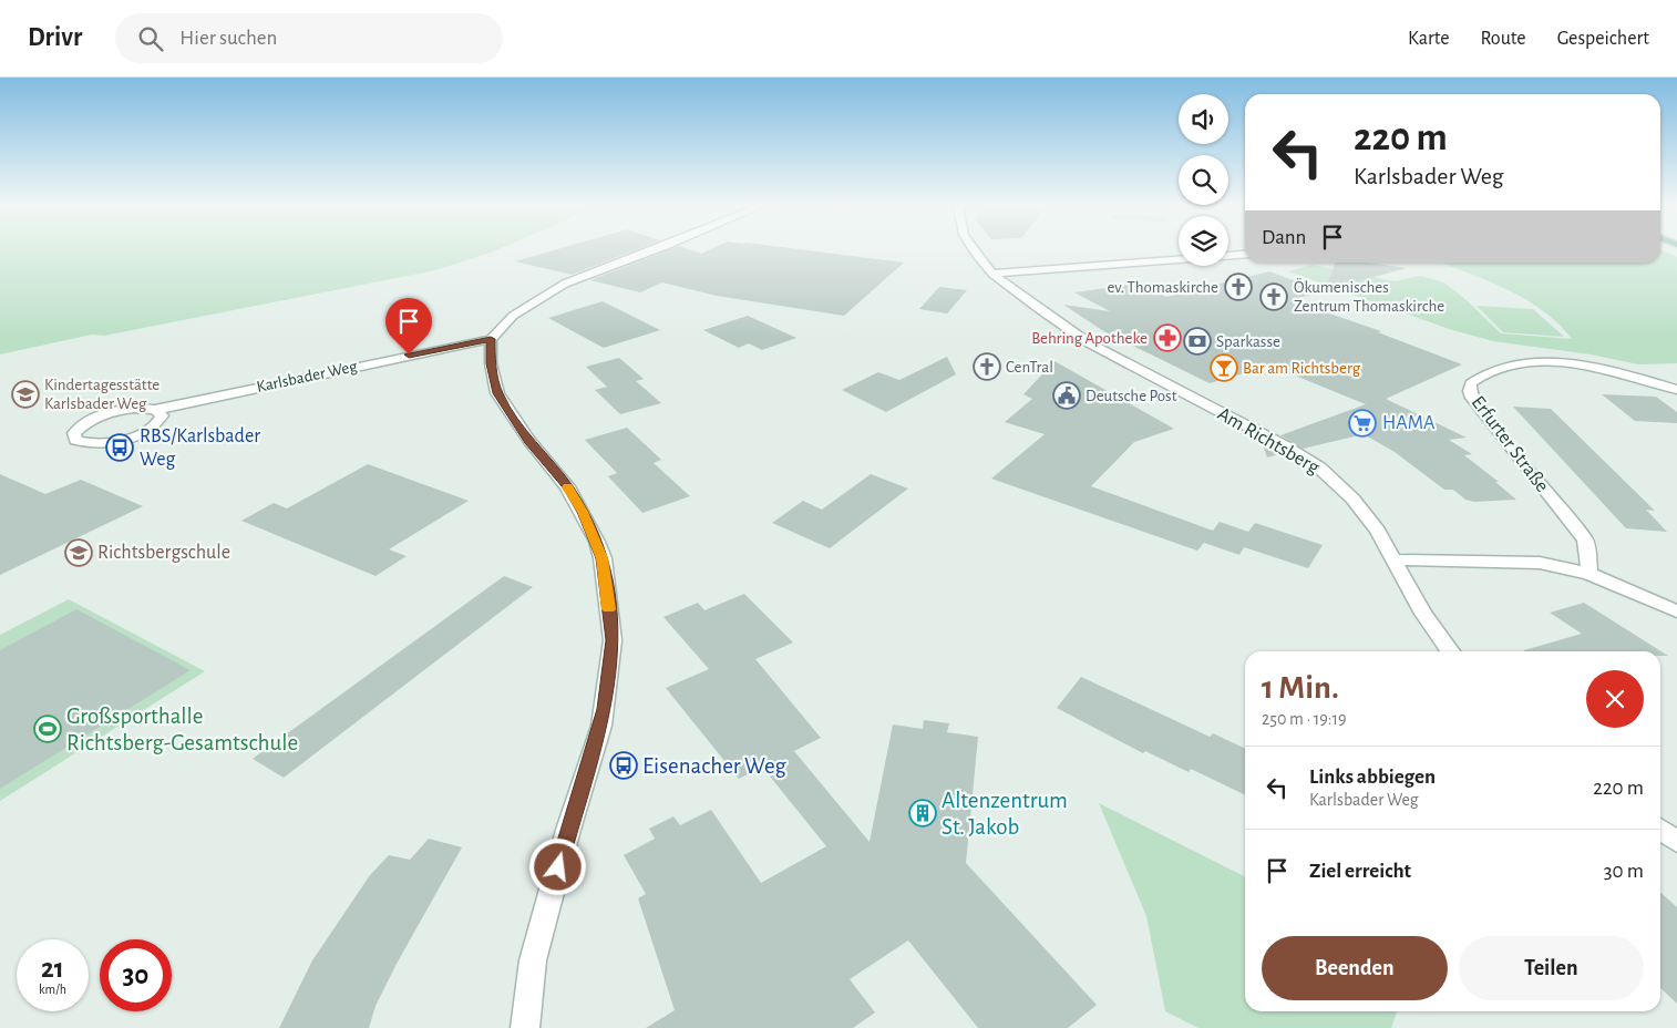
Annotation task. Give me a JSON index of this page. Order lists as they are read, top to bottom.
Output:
{
  "streets": {
    "street": ["Karlsbader Weg", "Am Richtsberg", "Erfurter Straße"]
  },
  "places": {
    "church": ["ev. Thomaskirche", "Ökumenisches Zentrum Thomaskirche", "CenTral"],
    "pharmacy": ["Behring Apotheke"],
    "bank": ["Sparkasse"],
    "bar": ["Bar am Richtsberg"],
    "school or university": ["Kindertagesstätte Karlsbader Weg", "Richtsbergschule"],
    "public building": ["Deutsche Post"],
    "supermarket": ["HAMA"],
    "bus stop": ["RBS/Karlsbader Weg", "Eisenacher Weg"],
    "sports": ["Großsporthalle Richtsberg-Gesamtschule"],
    "building": ["Altenzentrum St. Jakob"]
  },
  "page": {
    "header": "Drivr",
    "search": "Hier suchen",
    "nav": ["Karte", "Route", "Gespeichert"],
    "turn": ["220 m", "Karlsbader Weg"],
    "then": "Dann",
    "heading": ["1 Min.", "250 m · 19:19"],
    "list": [
      {
        "name": "Links abbiegen",
        "note": "Karlsbader Weg",
        "value": "220 m"
      },
      {
        "name": "Ziel erreicht",
        "value": "30 m"
      }
    ],
    "buttons": ["Beenden", "Teilen"],
    "speed": "21 km/h",
    "limit": "30"
  }
}
